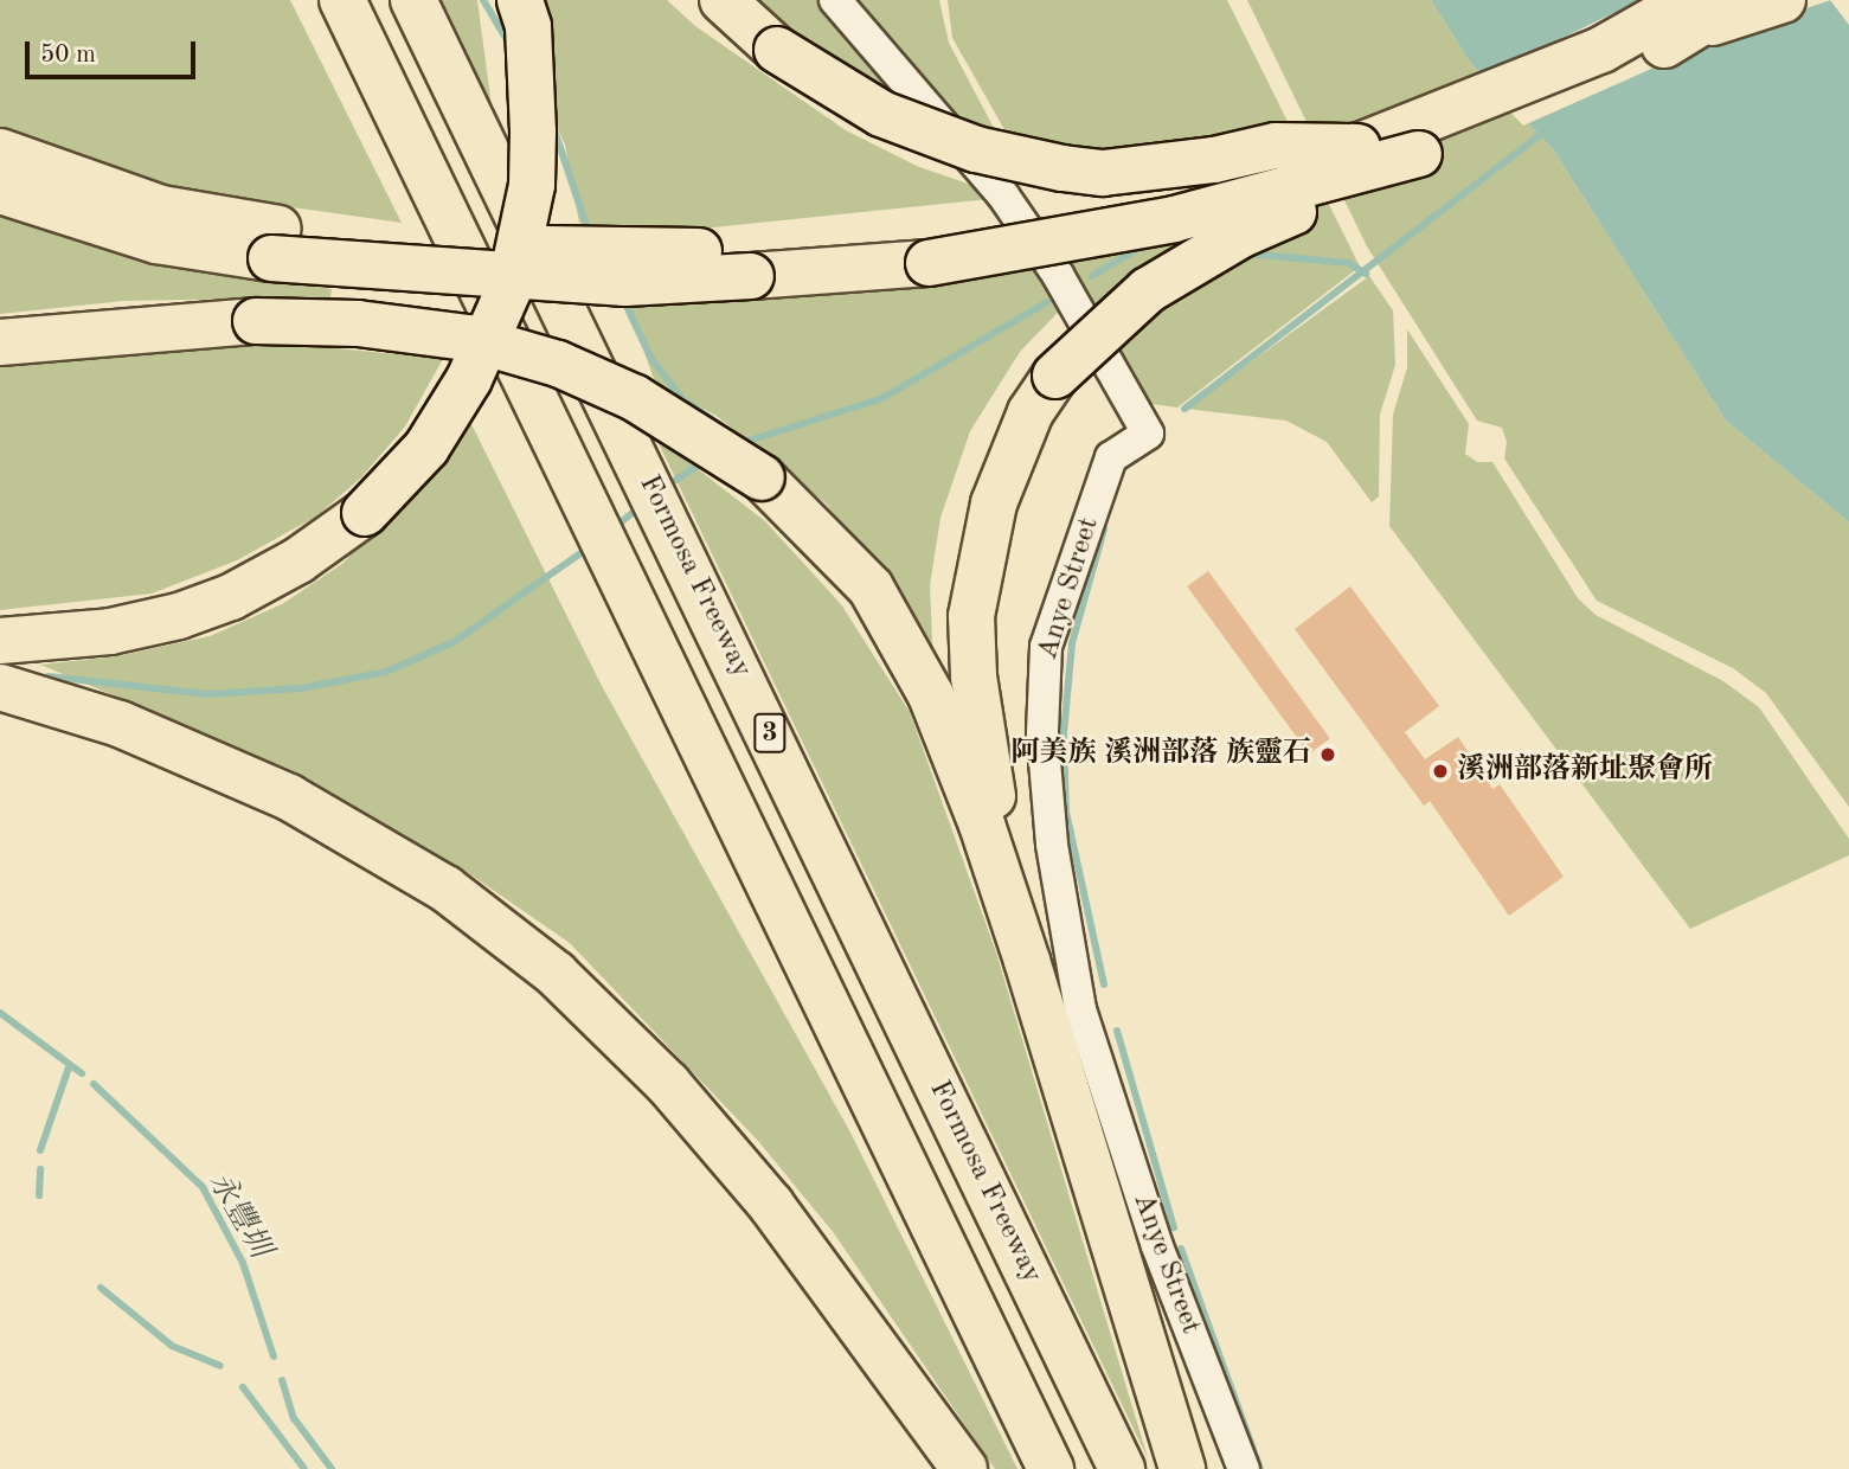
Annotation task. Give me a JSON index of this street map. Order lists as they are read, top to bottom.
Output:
{
  "streets": {
    "highway": ["Formosa Freeway", "3"],
    "street": ["Anye Street"]
  },
  "water": ["永豐圳"],
  "places": ["阿美族 溪洲部落 族靈石", "溪洲部落新址聚會所"],
  "scale_bar": "50 m"
}
